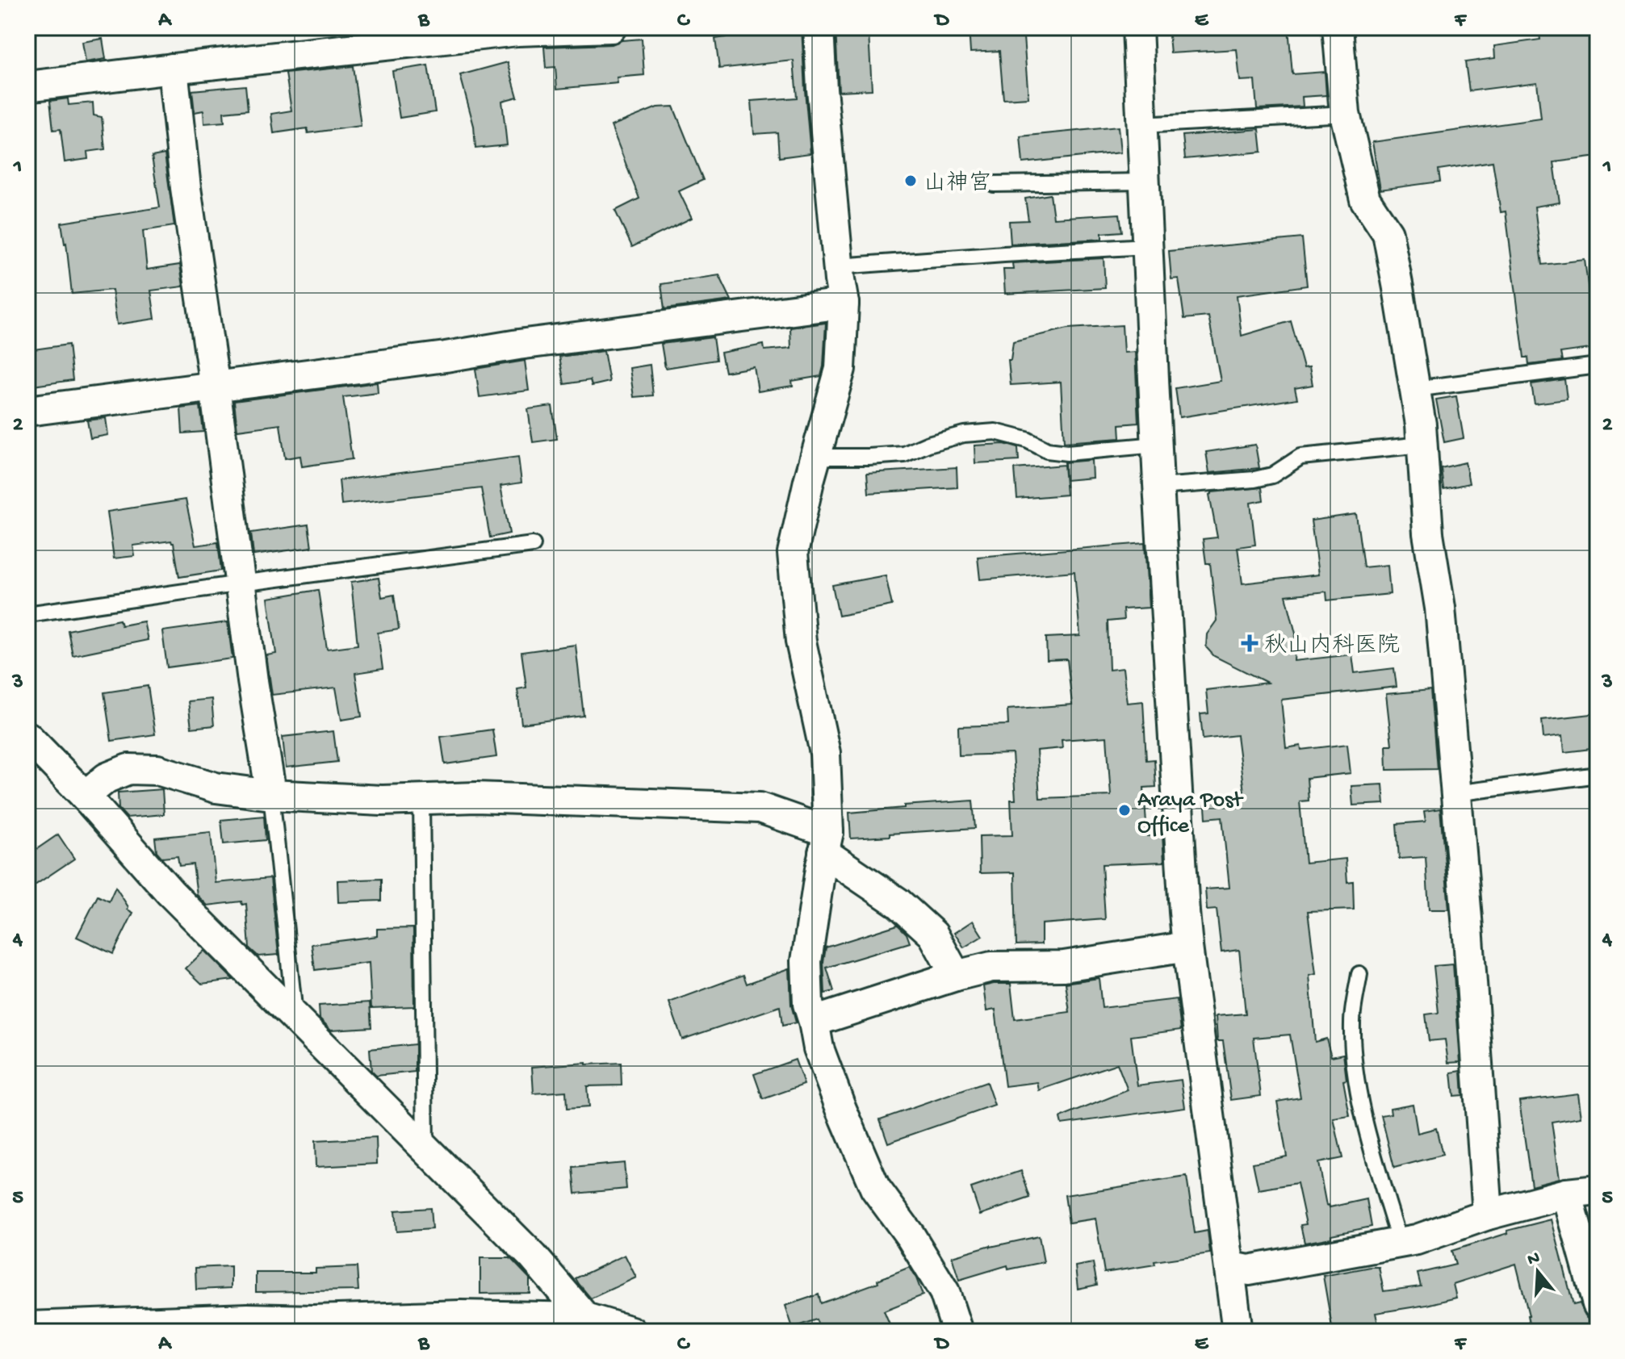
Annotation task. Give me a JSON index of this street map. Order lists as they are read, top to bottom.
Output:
{
  "places": {
    "other": ["山神宮", "Araya Post Office"],
    "health": ["秋山内科医院"]
  },
  "north": "top",
  "grid": {
    "columns": [
      "A",
      "B",
      "C",
      "D",
      "E",
      "F"
    ],
    "rows": [
      "1",
      "2",
      "3",
      "4",
      "5"
    ]
  }
}
